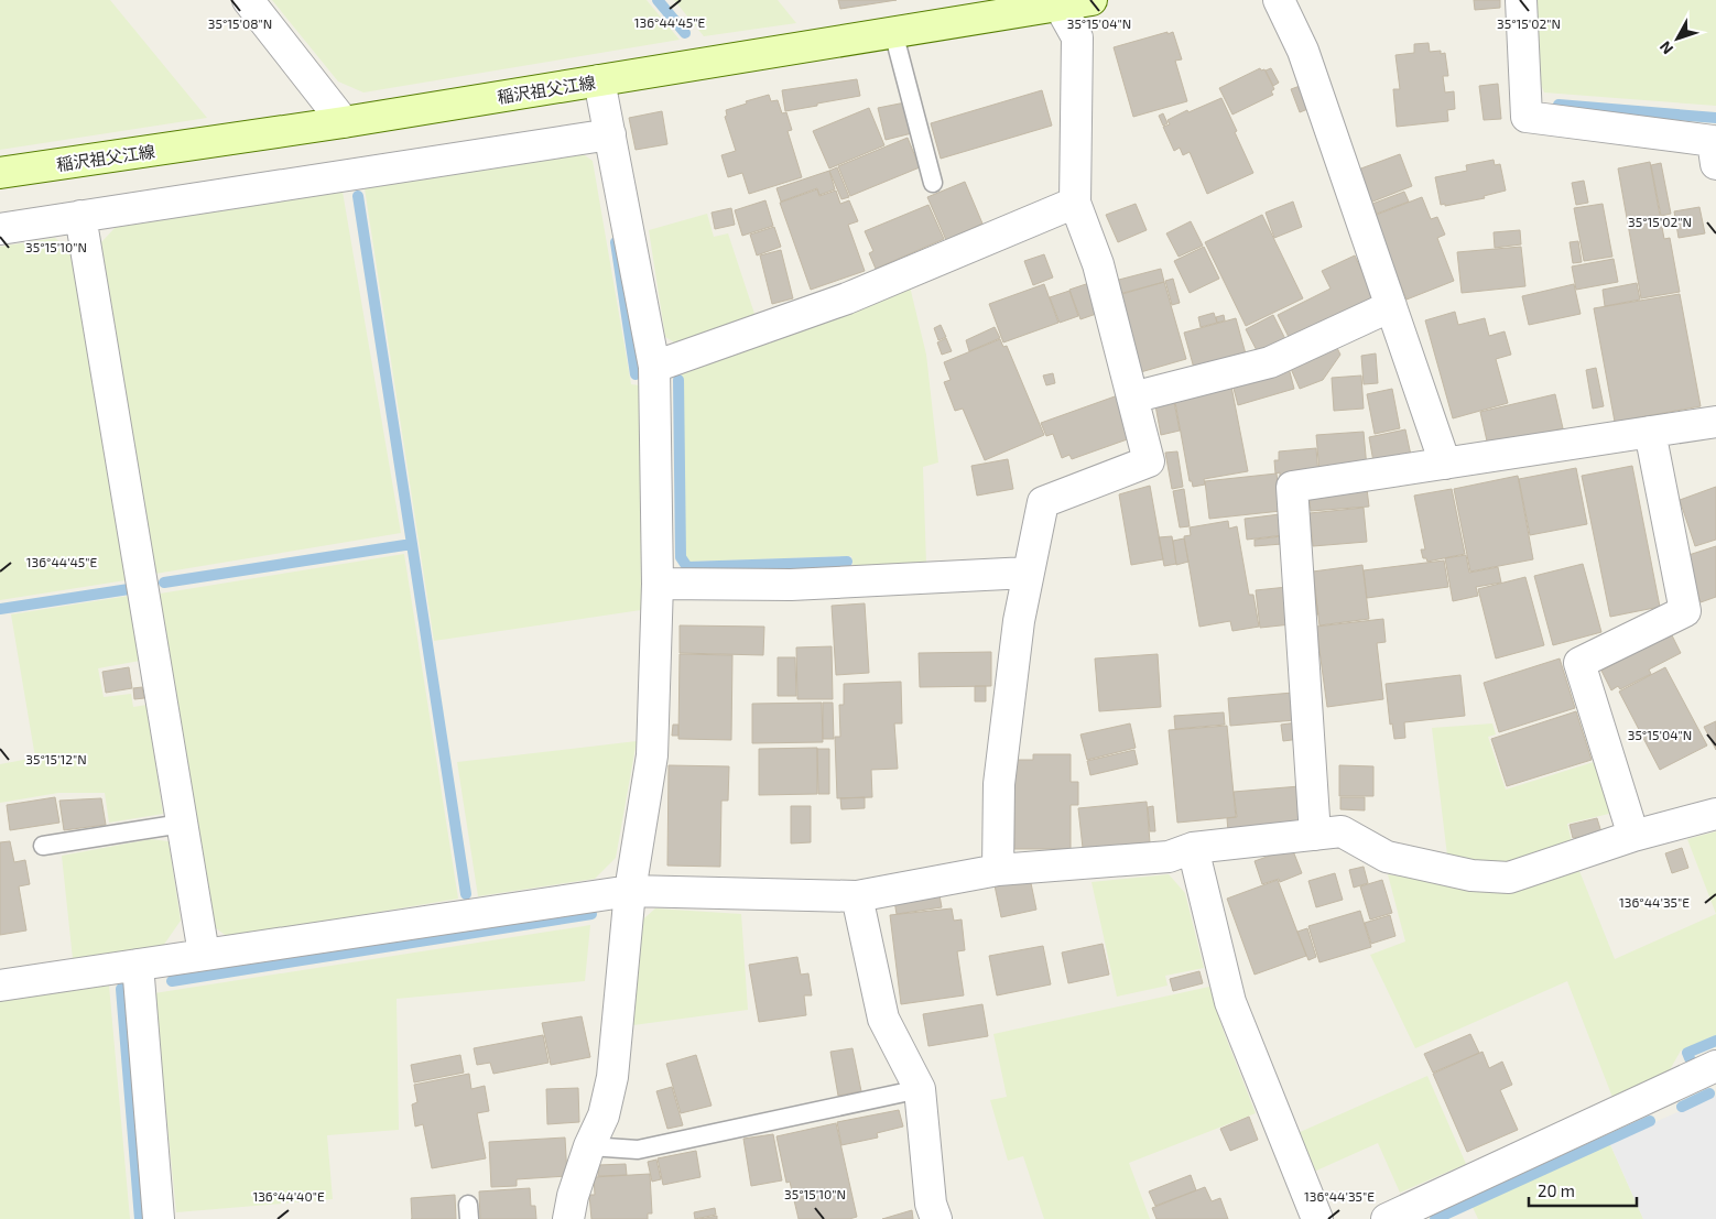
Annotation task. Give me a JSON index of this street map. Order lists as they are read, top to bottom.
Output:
{
  "streets": {
    "main road": ["稲沢祖父江線"]
  },
  "scale_bar": "20 m",
  "north": "bottom left",
  "coordinates": [
    "136°44'45\"E",
    "35°15'08\"N",
    "35°15'04\"N",
    "35°15'02\"N",
    "35°15'10\"N",
    "35°15'12\"N",
    "136°44'35\"E",
    "136°44'40\"E"
  ]
}
